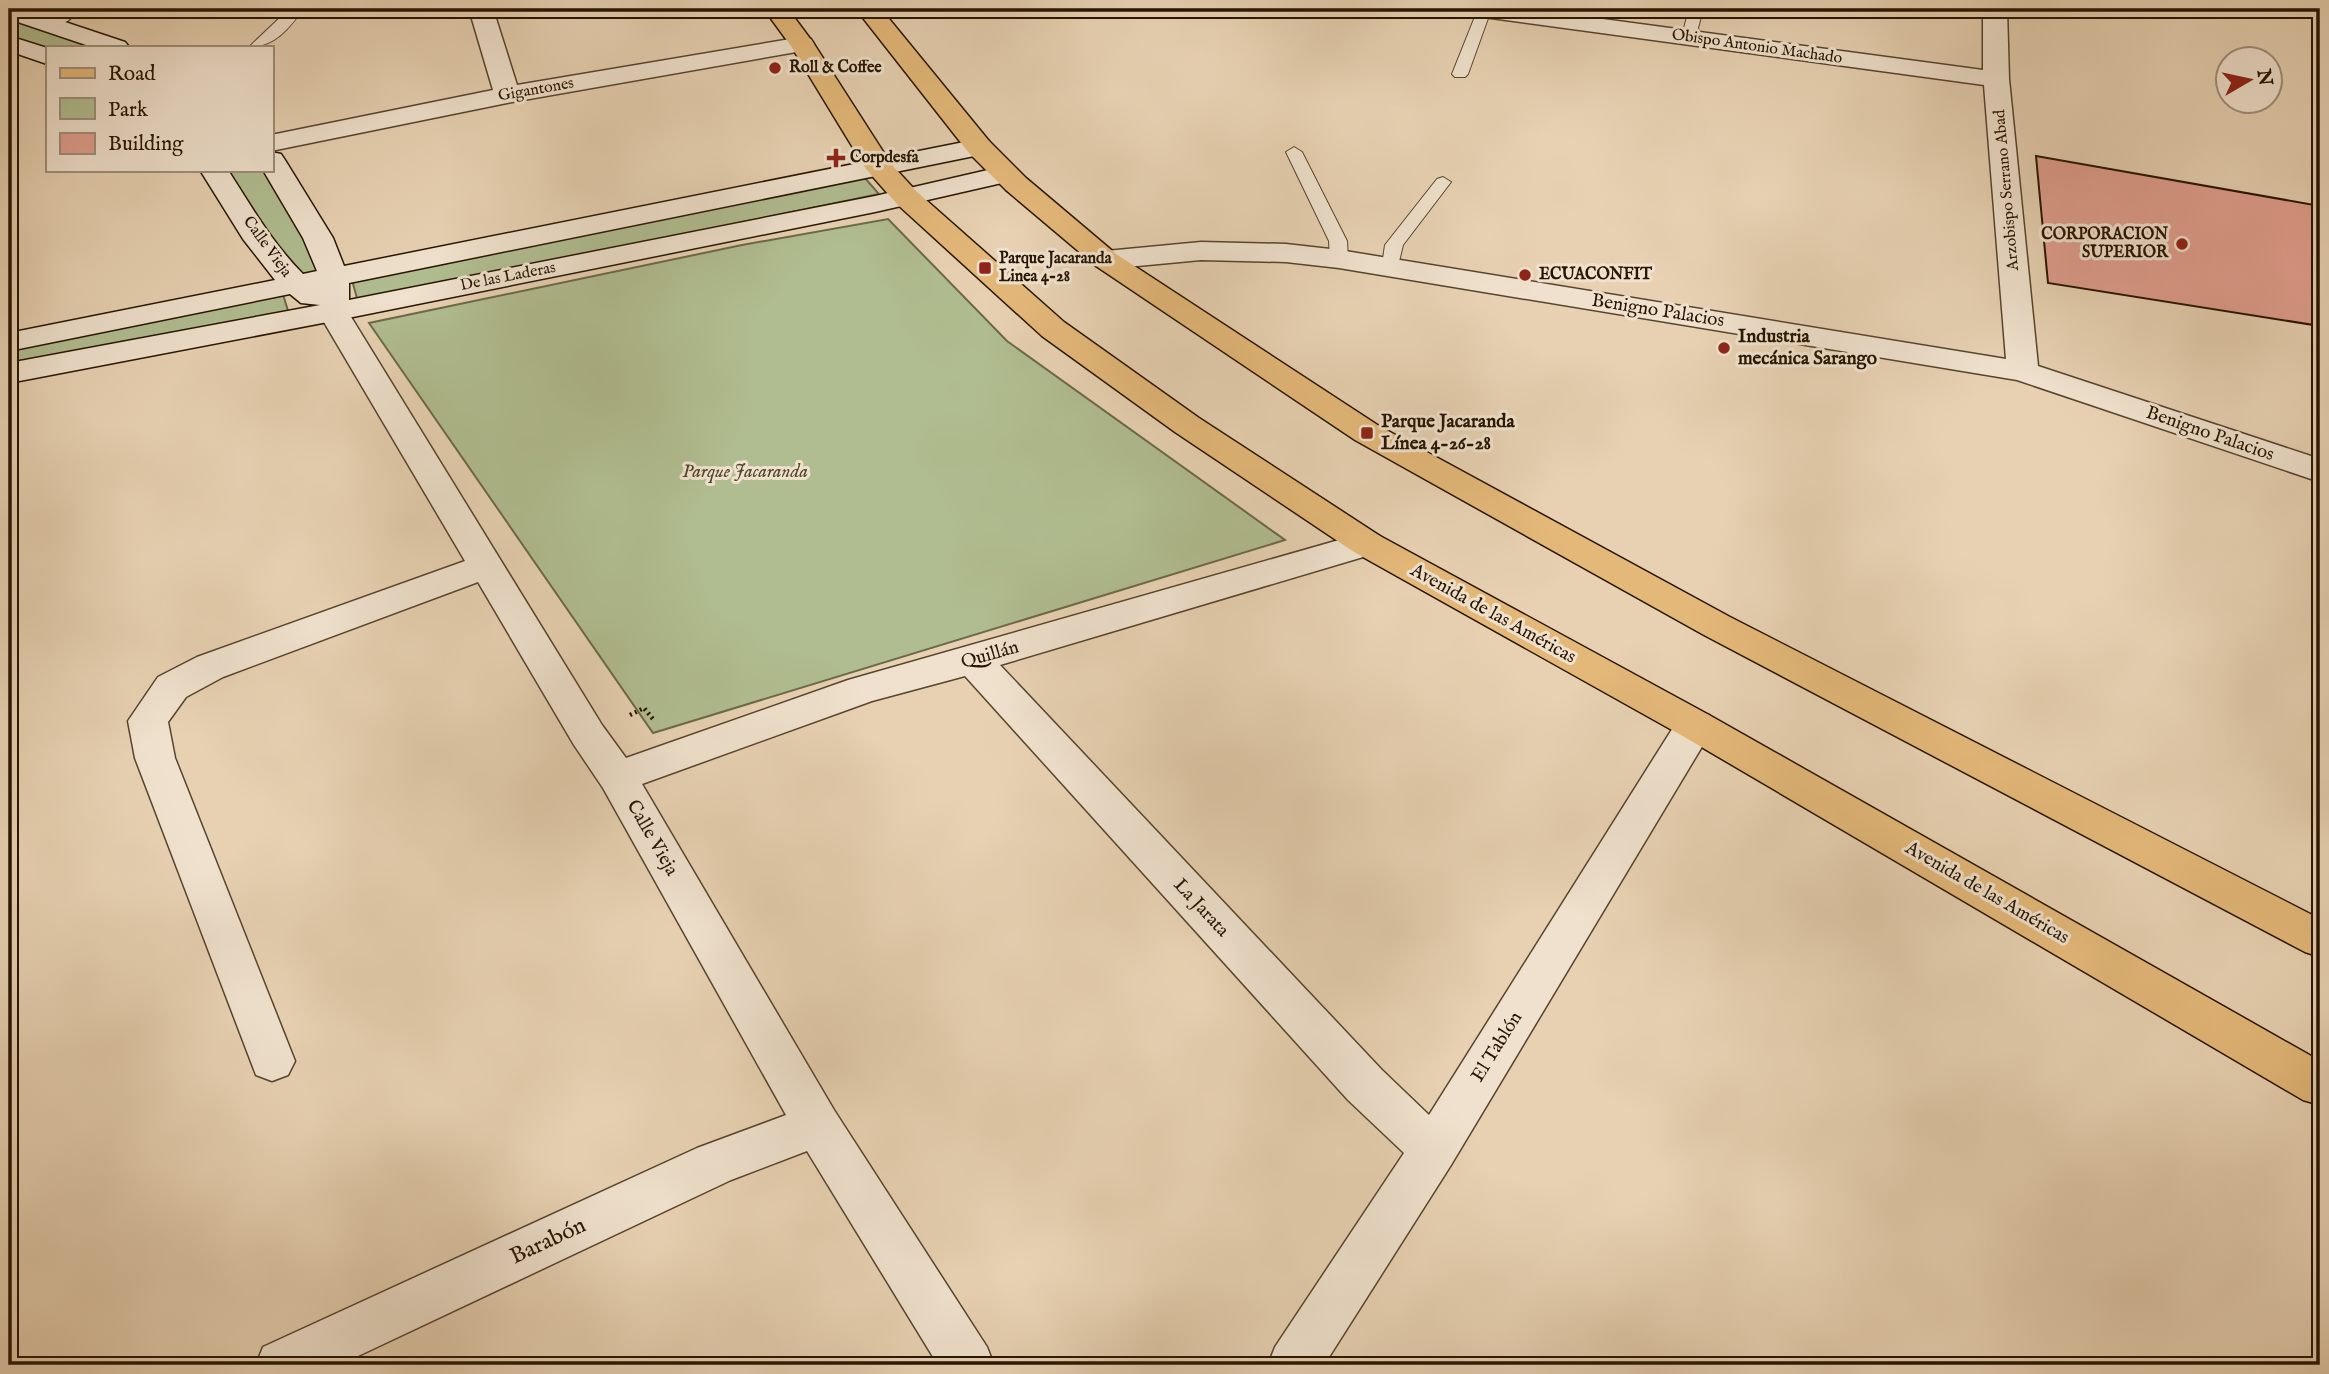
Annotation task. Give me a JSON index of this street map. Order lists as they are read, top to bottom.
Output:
{
  "streets": {
    "main road": ["Avenida de las Américas"],
    "street": [
      "Obispo Antonio Machado",
      "Gigantones",
      "Arzobispo Serrano Abad",
      "Calle Vieja",
      "De las Laderas",
      "Benigno Palacios",
      "Quillán",
      "La Jarata",
      "El Tablón",
      "Barabón"
    ]
  },
  "crossings": [
    ["Obispo Antonio Machado", "Arzobispo Serrano Abad"],
    ["Gigantones", "Avenida de las Américas"],
    ["Arzobispo Serrano Abad", "Benigno Palacios"],
    ["Calle Vieja", "De las Laderas"],
    ["Calle Vieja", "Quillán"],
    ["Calle Vieja", "Barabón"],
    ["De las Laderas", "Avenida de las Américas"],
    ["Avenida de las Américas", "Quillán"],
    ["Avenida de las Américas", "El Tablón"],
    ["Quillán", "La Jarata"],
    ["La Jarata", "El Tablón"]
  ],
  "parks": ["Parque Jacaranda"],
  "places": {
    "other": [
      "Roll & Coffee",
      "CORPORACION SUPERIOR",
      "ECUACONFIT",
      "Industria mecánica Sarango"
    ],
    "health": ["Corpdesfa"],
    "transit": ["Parque Jacaranda Linea 4-28", "Parque Jacaranda Línea 4-26-28"]
  },
  "legend": ["Road", "Park", "Building"],
  "north": "right"
}
